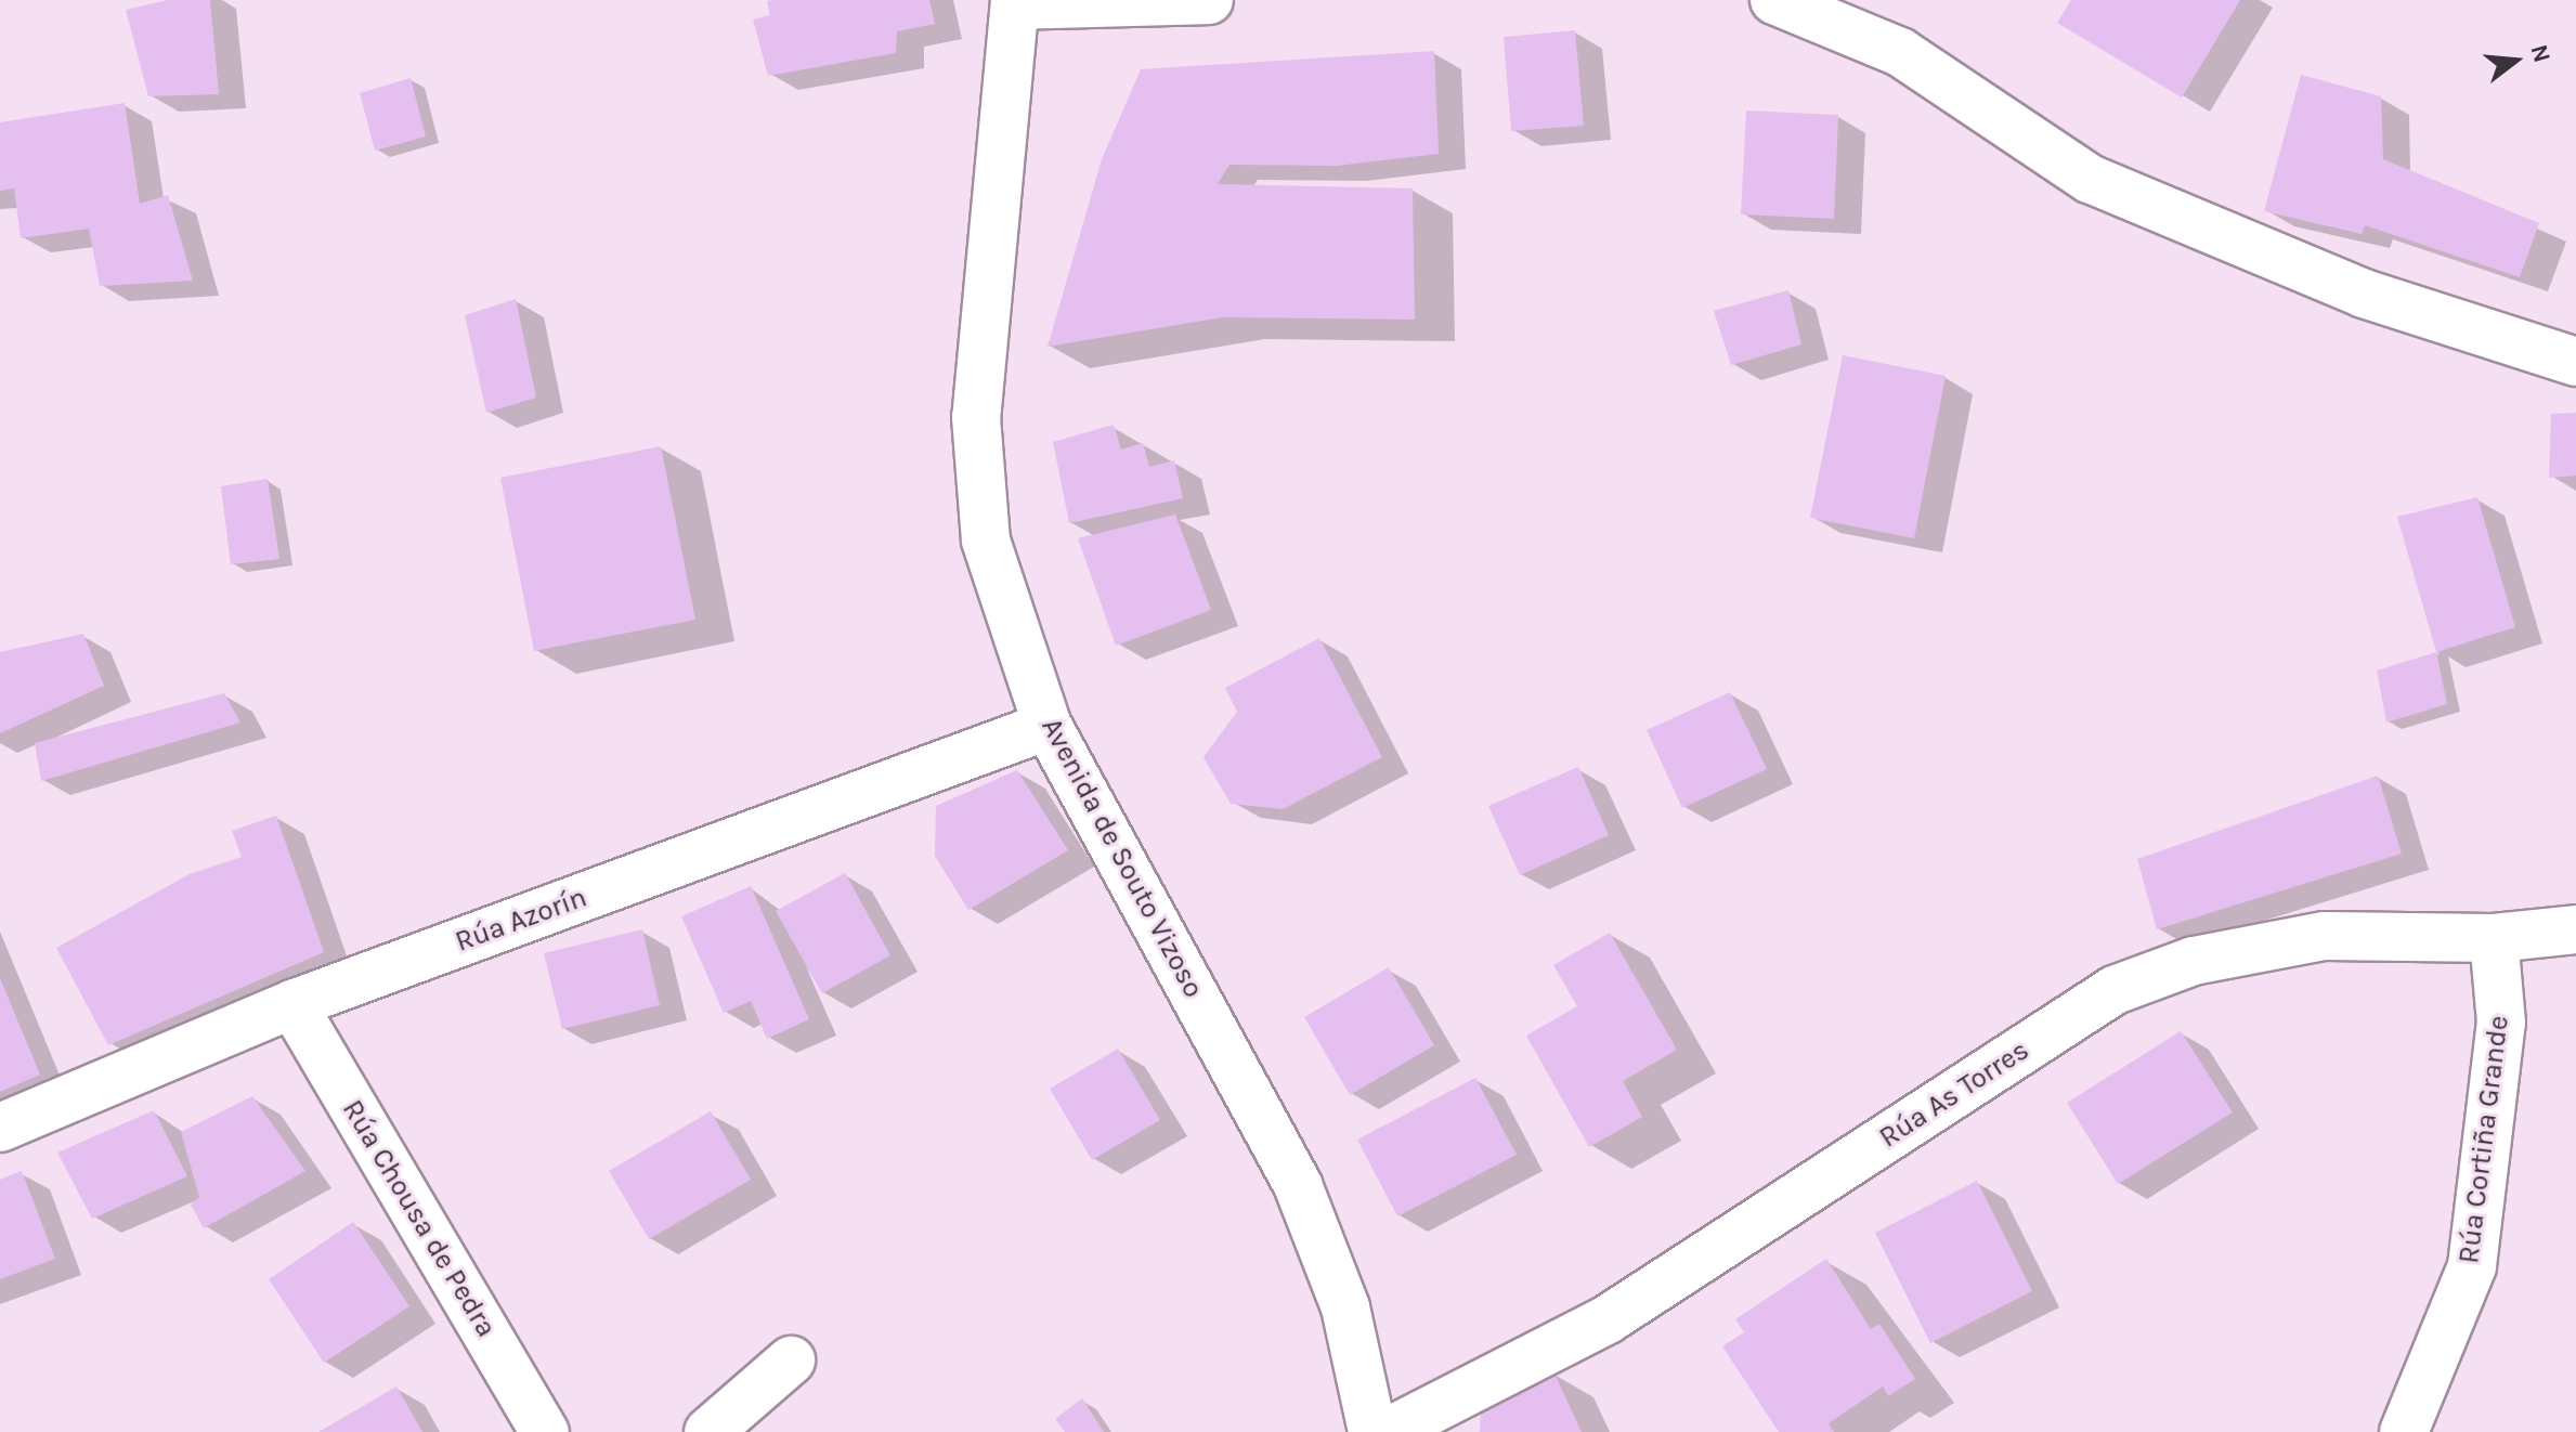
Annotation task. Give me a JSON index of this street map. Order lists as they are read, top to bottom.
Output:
{
  "streets": {
    "street": [
      "Avenida de Souto Vizoso",
      "Rúa Azorín",
      "Rúa As Torres",
      "Rúa Cortiña Grande",
      "Rúa Chousa de Pedra"
    ]
  },
  "crossings": [
    ["Avenida de Souto Vizoso", "Rúa Azorín"],
    ["Rúa Azorín", "Rúa Chousa de Pedra"],
    ["Rúa As Torres", "Rúa Cortiña Grande"]
  ],
  "north": "right"
}
